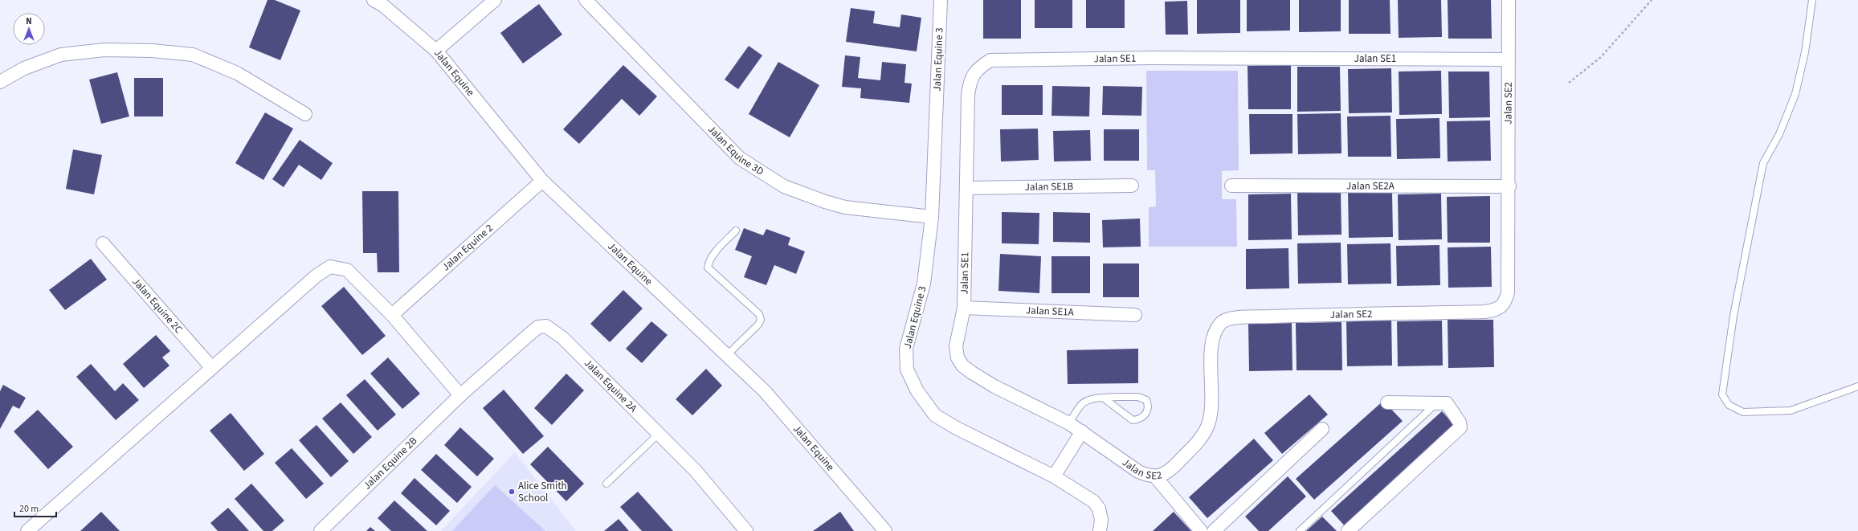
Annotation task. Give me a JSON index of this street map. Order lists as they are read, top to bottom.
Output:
{
  "streets": {
    "street": [
      "Jalan SE1",
      "Jalan Equine 3",
      "Jalan Equine",
      "Jalan SE2",
      "Jalan Equine 3D",
      "Jalan SE2A",
      "Jalan SE1B",
      "Jalan Equine 2",
      "Jalan Equine 2C",
      "Jalan SE1A",
      "Jalan Equine 2A",
      "Jalan Equine 2B"
    ]
  },
  "crossings": [
    ["Jalan SE1", "Jalan SE2"],
    ["Jalan SE1", "Jalan SE1B"],
    ["Jalan SE1", "Jalan SE1A"],
    ["Jalan Equine 3", "Jalan Equine 3D"],
    ["Jalan Equine", "Jalan Equine 2"],
    ["Jalan SE2", "Jalan SE2A"],
    ["Jalan Equine 2A", "Jalan Equine 2B"]
  ],
  "places": ["Alice Smith School"],
  "scale_bar": "20 m",
  "north": "top"
}
